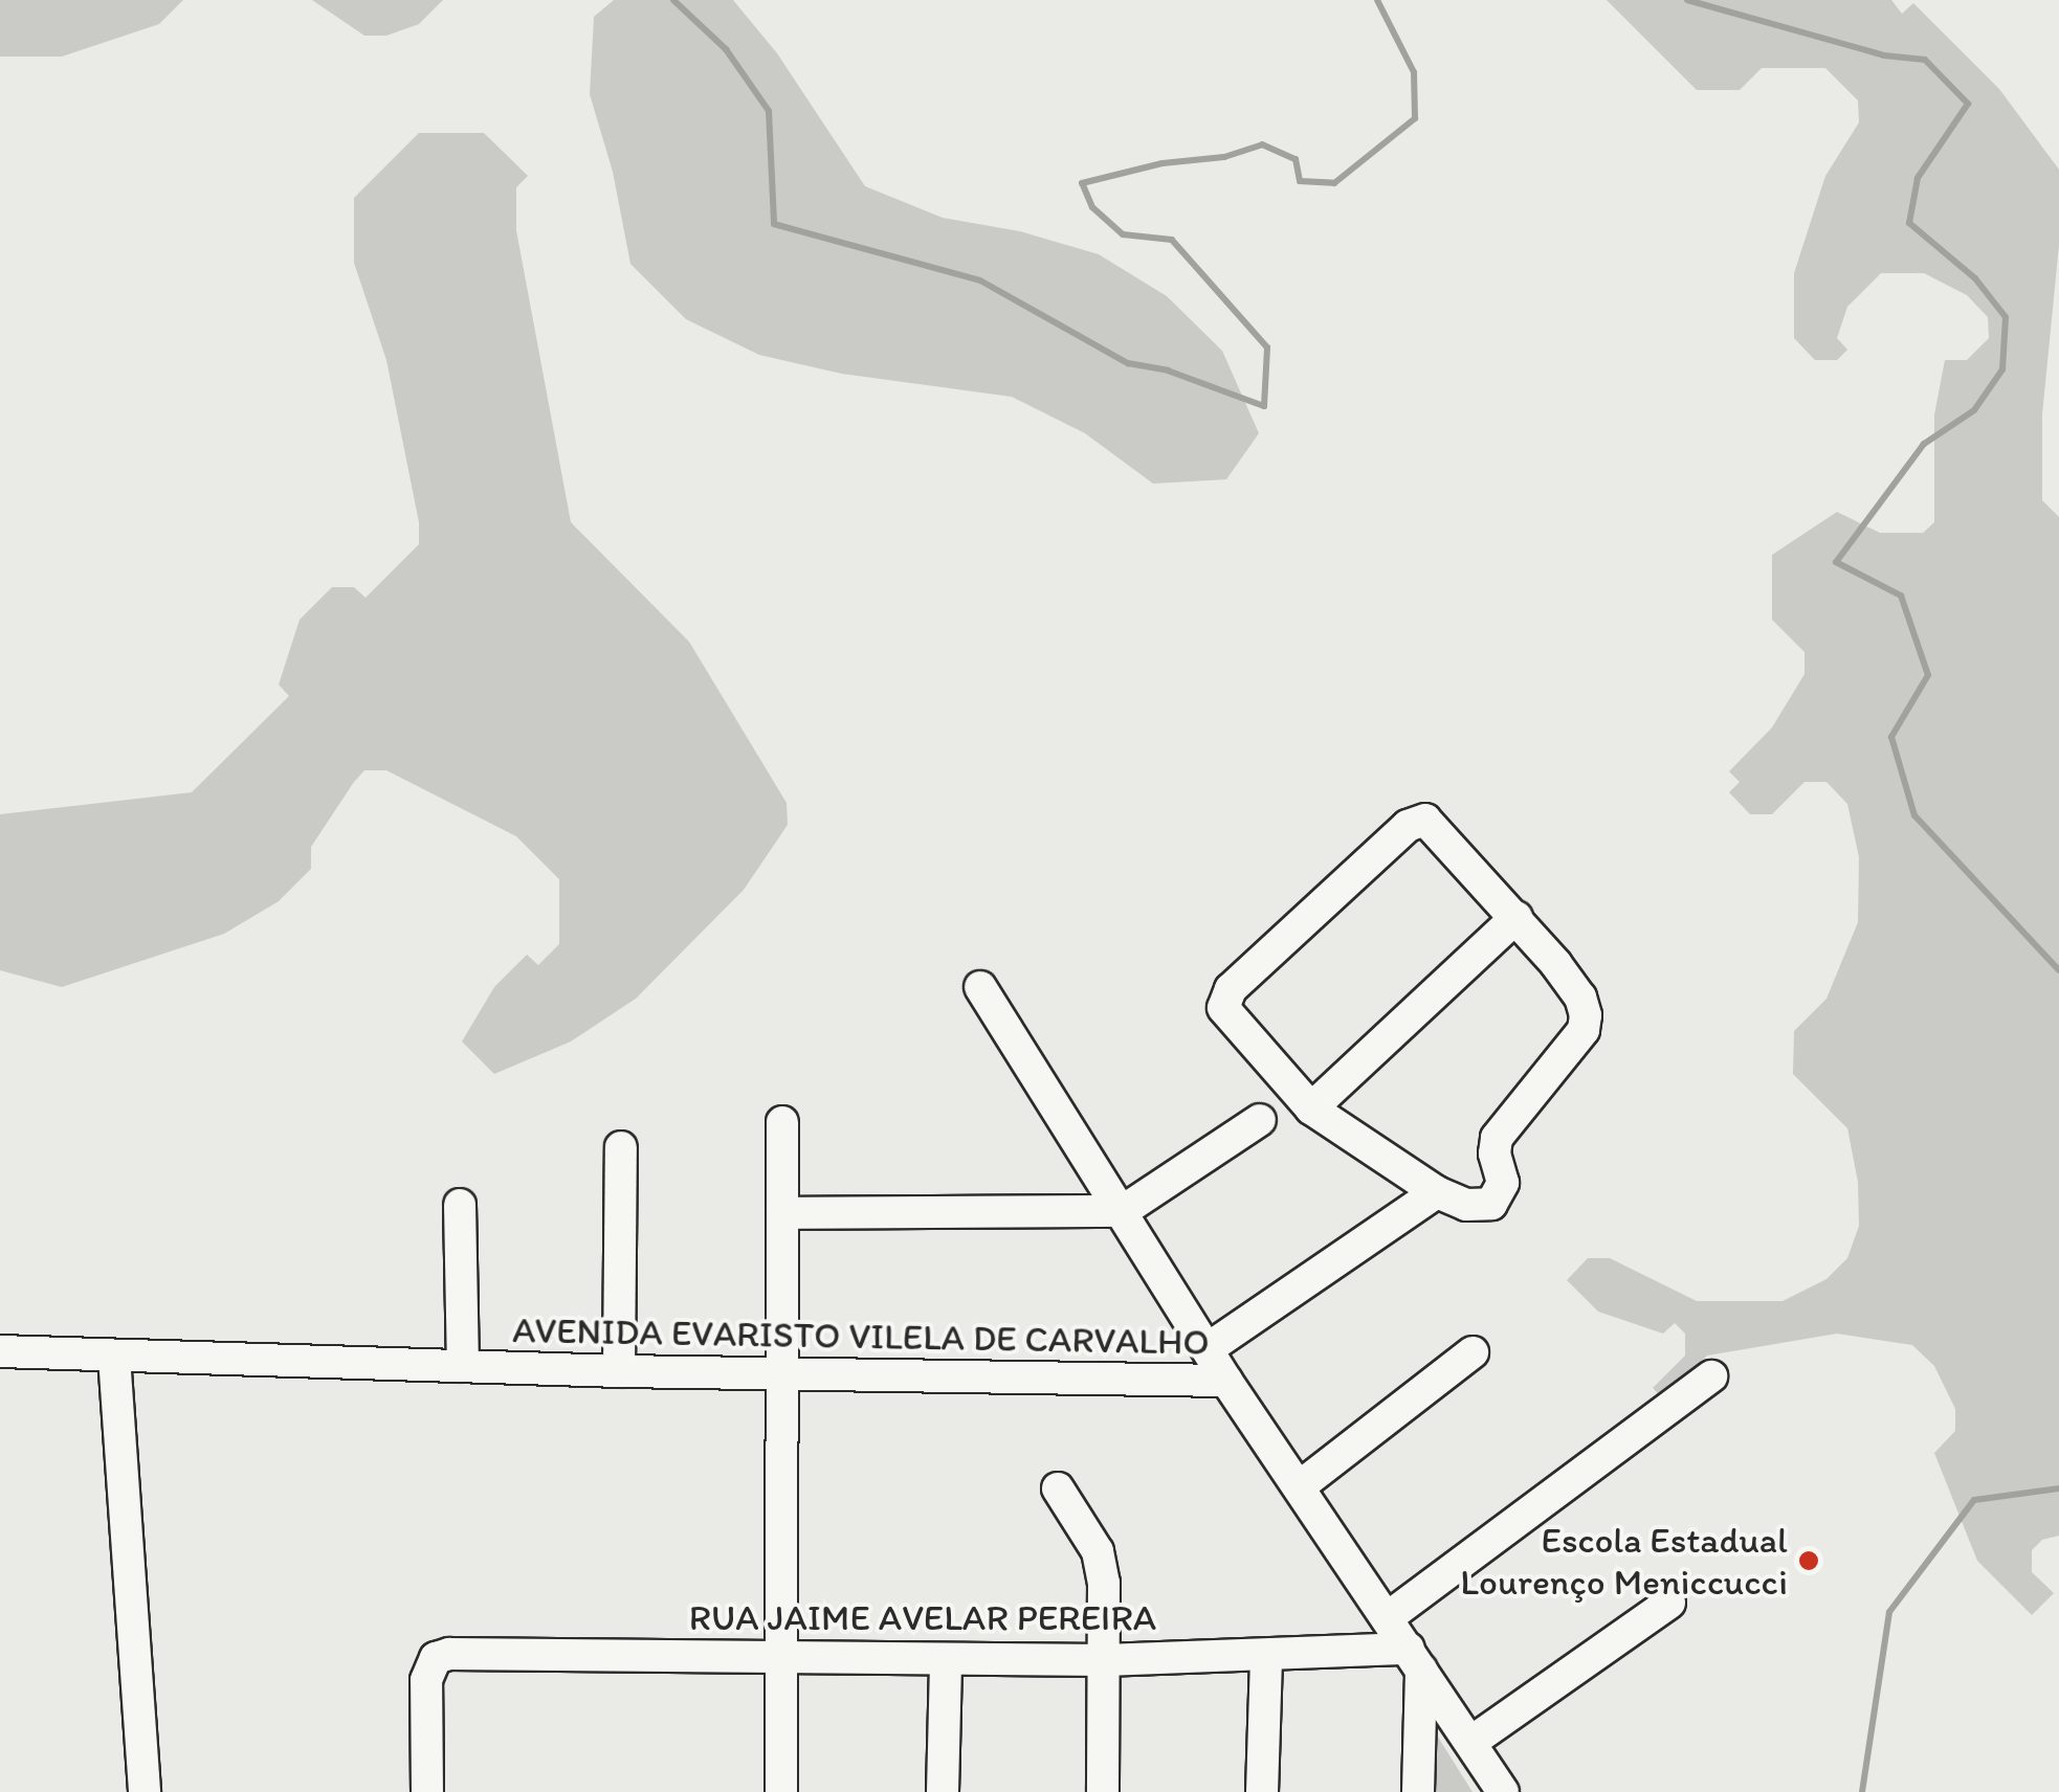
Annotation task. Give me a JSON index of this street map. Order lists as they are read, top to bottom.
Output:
{
  "streets": {
    "street": ["AVENIDA EVARISTO VILELA DE CARVALHO", "RUA JAIME AVELAR PEREIRA"]
  },
  "crossings": [
    ["AVENIDA EVARISTO VILELA DE CARVALHO", "RUA JAIME AVELAR PEREIRA"]
  ],
  "places": ["Escola Estadual Lourenço Meniccucci"]
}
